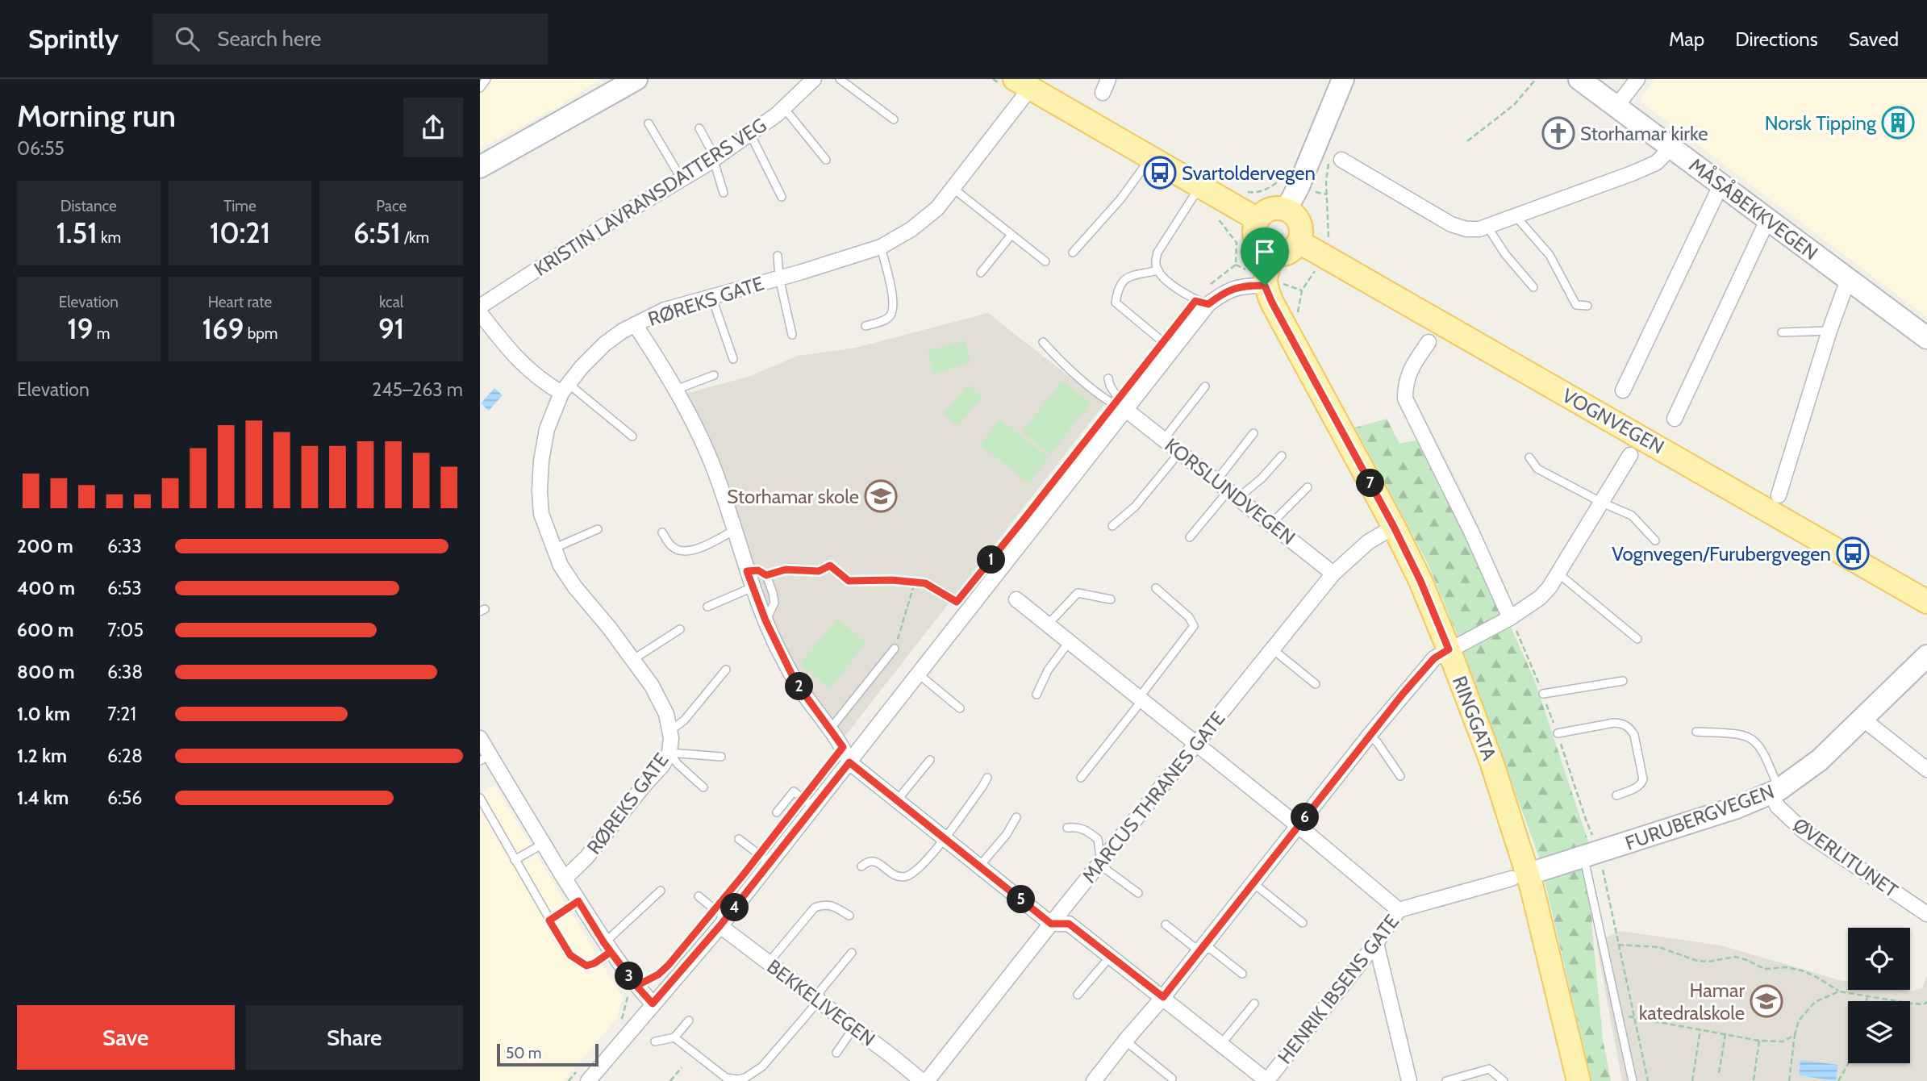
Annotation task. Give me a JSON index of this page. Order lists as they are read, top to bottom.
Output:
{
  "streets": {
    "main road": [
      "MÅSÅBEKKVEGEN",
      "VOGNVEGEN",
      "RINGGATA",
      "FURUBERGVEGEN"
    ],
    "street": [
      "KRISTIN LAVRANSDATTERS VEG",
      "RØREKS GATE",
      "KORSLUNDVEGEN",
      "MARCUS THRANES GATE",
      "ØVERLITUNET",
      "HENRIK IBSENS GATE",
      "BEKKELIVEGEN"
    ]
  },
  "crossings": [
    ["KORSLUNDVEGEN", "MARCUS THRANES GATE"],
    ["RINGGATA", "MARCUS THRANES GATE"],
    ["RINGGATA", "FURUBERGVEGEN"],
    ["RINGGATA", "HENRIK IBSENS GATE"],
    ["MARCUS THRANES GATE", "BEKKELIVEGEN"],
    ["FURUBERGVEGEN", "ØVERLITUNET"],
    ["FURUBERGVEGEN", "HENRIK IBSENS GATE"]
  ],
  "places": {
    "building": ["Norsk Tipping"],
    "church": ["Storhamar kirke"],
    "bus stop": ["Svartoldervegen", "Vognvegen/Furubergvegen"],
    "school or university": ["Storhamar skole", "Hamar katedralskole"]
  },
  "scale_bar": "50 m",
  "page": {
    "header": "Sprintly",
    "search": "Search here",
    "nav": ["Map", "Directions", "Saved"],
    "heading": ["Morning run", "06:55"],
    "stats": [
      ["Distance", "1.51 km"],
      ["Time", "10:21"],
      ["Pace", "6:51 /km"],
      ["Elevation", "19 m"],
      ["Heart rate", "169 bpm"],
      ["kcal", "91"]
    ],
    "chart": ["Elevation", "245–263 m"],
    "pins": [
      "7",
      "1",
      "2",
      "6",
      "5",
      "4",
      "3"
    ],
    "list": [
      {
        "name": "200 m",
        "note": "6:33"
      },
      {
        "name": "400 m",
        "note": "6:53"
      },
      {
        "name": "600 m",
        "note": "7:05"
      },
      {
        "name": "800 m",
        "note": "6:38"
      },
      {
        "name": "1.0 km",
        "note": "7:21"
      },
      {
        "name": "1.2 km",
        "note": "6:28"
      },
      {
        "name": "1.4 km",
        "note": "6:56"
      }
    ],
    "buttons": ["Save", "Share"],
    "scale": "50 m"
  }
}
